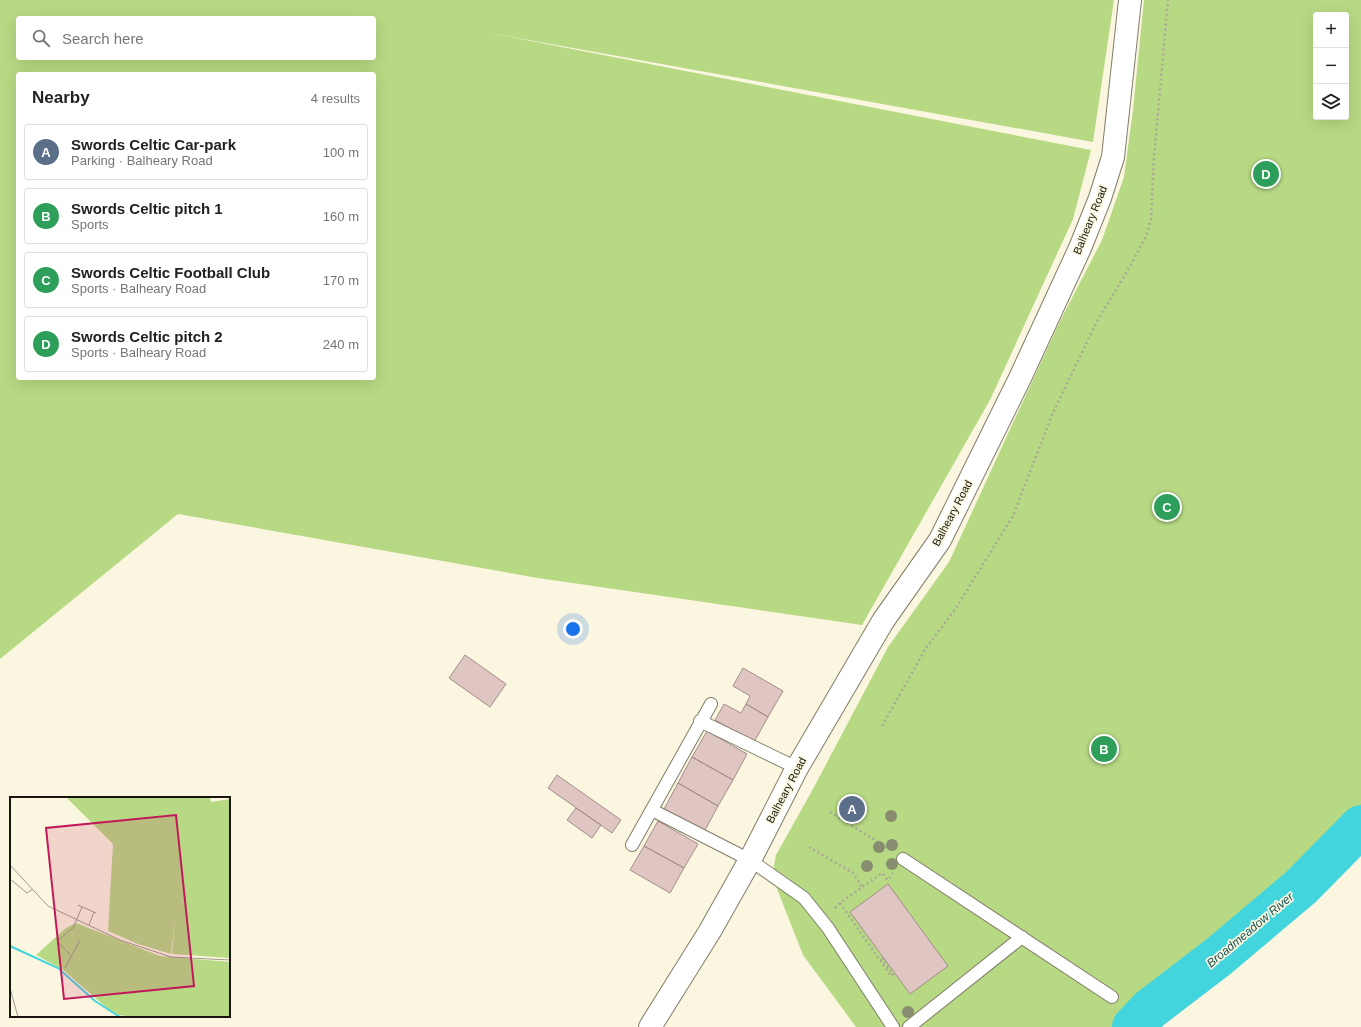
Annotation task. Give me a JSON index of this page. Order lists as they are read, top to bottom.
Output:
{
  "streets": {
    "street": ["Balheary Road"]
  },
  "water": ["Broadmeadow River"],
  "page": {
    "map_buttons": ["+", "−"],
    "search": "Search here",
    "heading": ["Nearby", "4 results"],
    "list": [
      {
        "mark": "A",
        "name": "Swords Celtic Car-park",
        "note": "Parking · Balheary Road",
        "value": "100 m"
      },
      {
        "mark": "B",
        "name": "Swords Celtic pitch 1",
        "note": "Sports",
        "value": "160 m"
      },
      {
        "mark": "C",
        "name": "Swords Celtic Football Club",
        "note": "Sports · Balheary Road",
        "value": "170 m"
      },
      {
        "mark": "D",
        "name": "Swords Celtic pitch 2",
        "note": "Sports · Balheary Road",
        "value": "240 m"
      }
    ],
    "pins": [
      "D",
      "C",
      "B",
      "A"
    ]
  }
}
